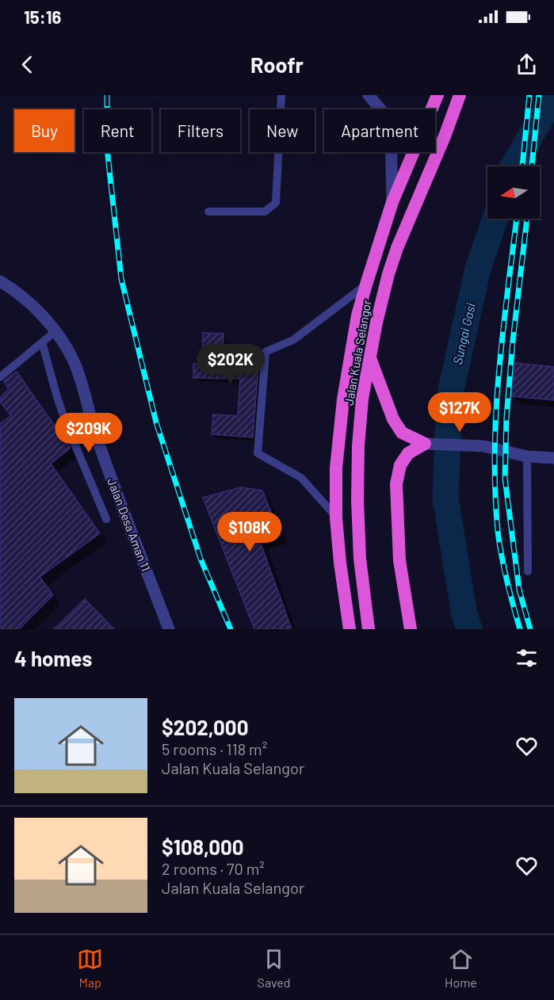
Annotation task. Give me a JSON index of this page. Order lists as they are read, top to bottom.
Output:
{
  "streets": {
    "highway": ["Jalan Kuala Selangor"],
    "street": ["Jalan Desa Aman 11"]
  },
  "water": ["Sungai Gasi"],
  "north": "left",
  "page": {
    "status": "15:16",
    "header": "Roofr",
    "chip": [
      "Buy",
      "Rent",
      "Filters",
      "New",
      "Apartment"
    ],
    "price": [
      "$202K",
      "$127K",
      "$209K",
      "$108K"
    ],
    "heading": "4 homes",
    "list": [
      {
        "name": "$202,000",
        "note": "5 rooms · 118 m² · Jalan Kuala Selangor"
      },
      {
        "name": "$108,000",
        "note": "2 rooms · 70 m² · Jalan Kuala Selangor"
      }
    ],
    "tabs": ["Map", "Saved", "Home"]
  }
}
